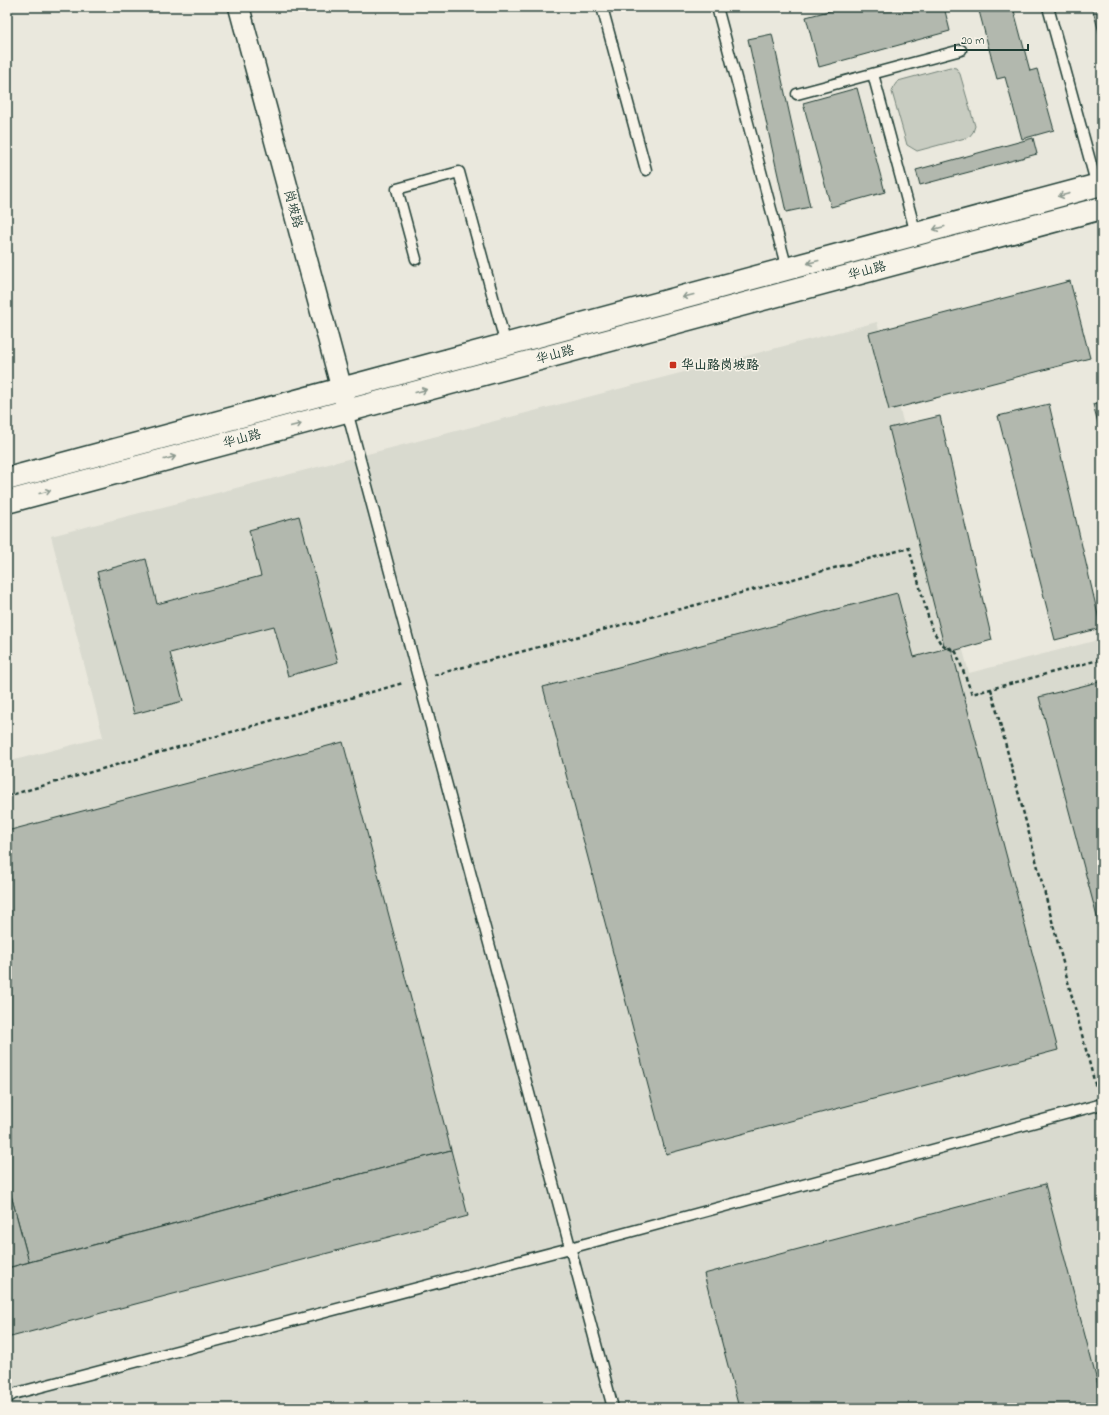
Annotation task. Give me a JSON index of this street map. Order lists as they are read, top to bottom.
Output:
{
  "streets": {
    "street": ["岗坡路", "华山路"]
  },
  "crossings": [
    ["岗坡路", "华山路"]
  ],
  "places": {
    "transit": ["华山路岗坡路"]
  },
  "scale_bar": "20 m"
}
